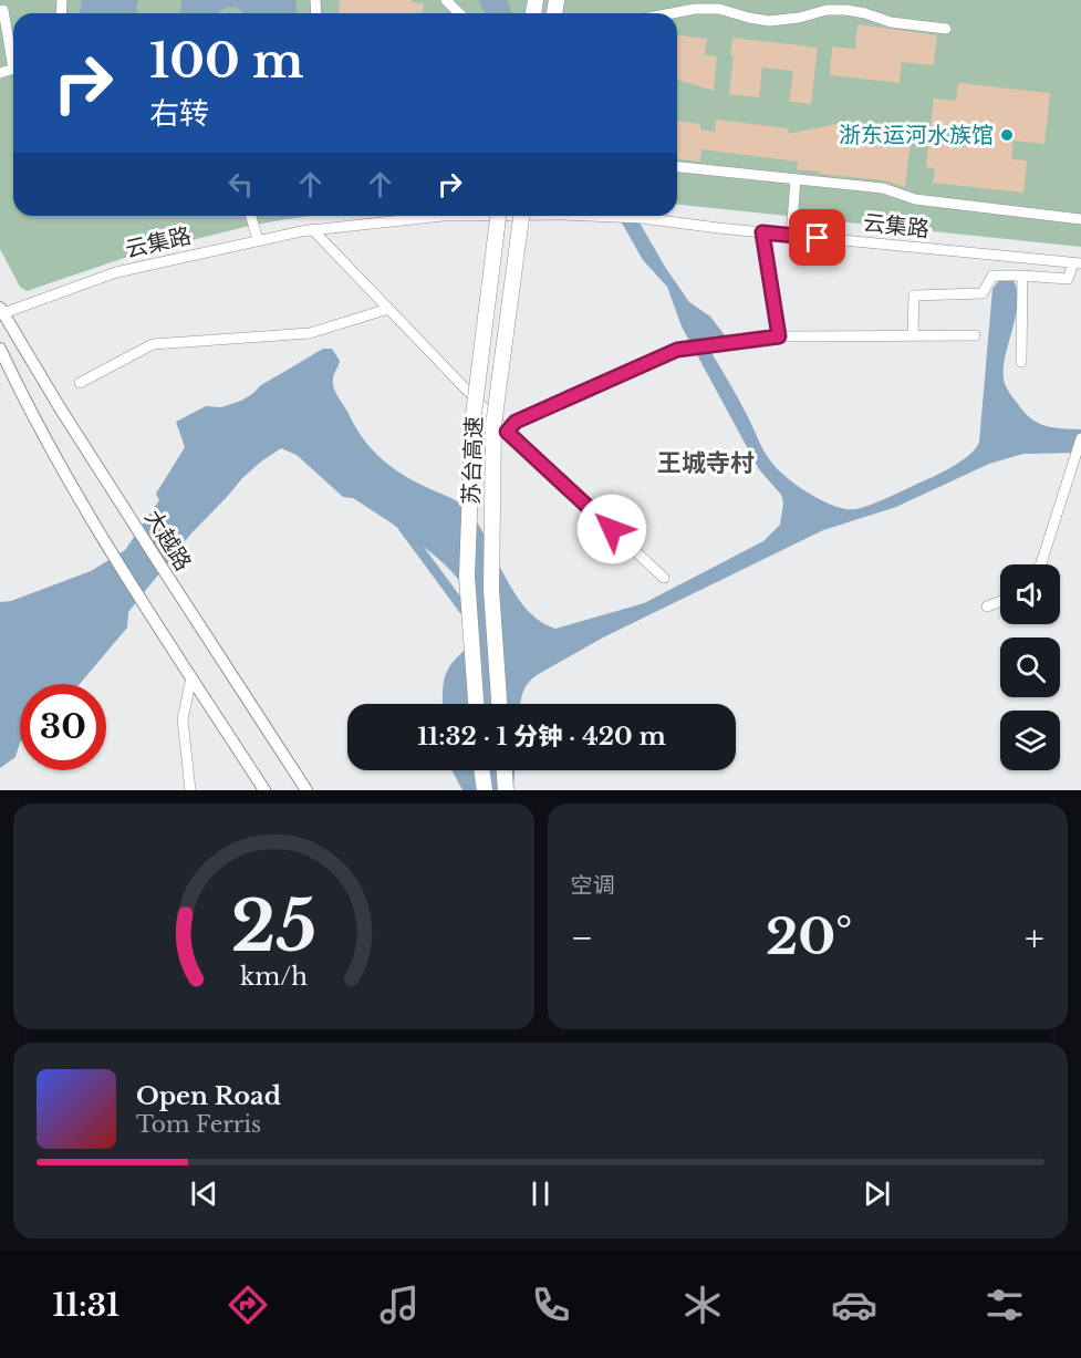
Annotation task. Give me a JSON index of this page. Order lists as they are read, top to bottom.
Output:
{
  "streets": {
    "highway": ["苏台高速"],
    "main road": ["大越路"],
    "street": ["云集路"]
  },
  "crossings": [
    ["云集路", "大越路"]
  ],
  "districts": ["王城寺村"],
  "places": ["浙东运河水族馆"],
  "page": {
    "turn": ["100 m", "右转"],
    "limit": "30",
    "trip": "11:32 · 1 分钟 · 420 m",
    "tile": "空调",
    "heat": ["−", "20°", "+"],
    "song": ["Open Road", "Tom Ferris"],
    "tabs": "11:31",
    "gauge": ["25", "km/h"]
  }
}
